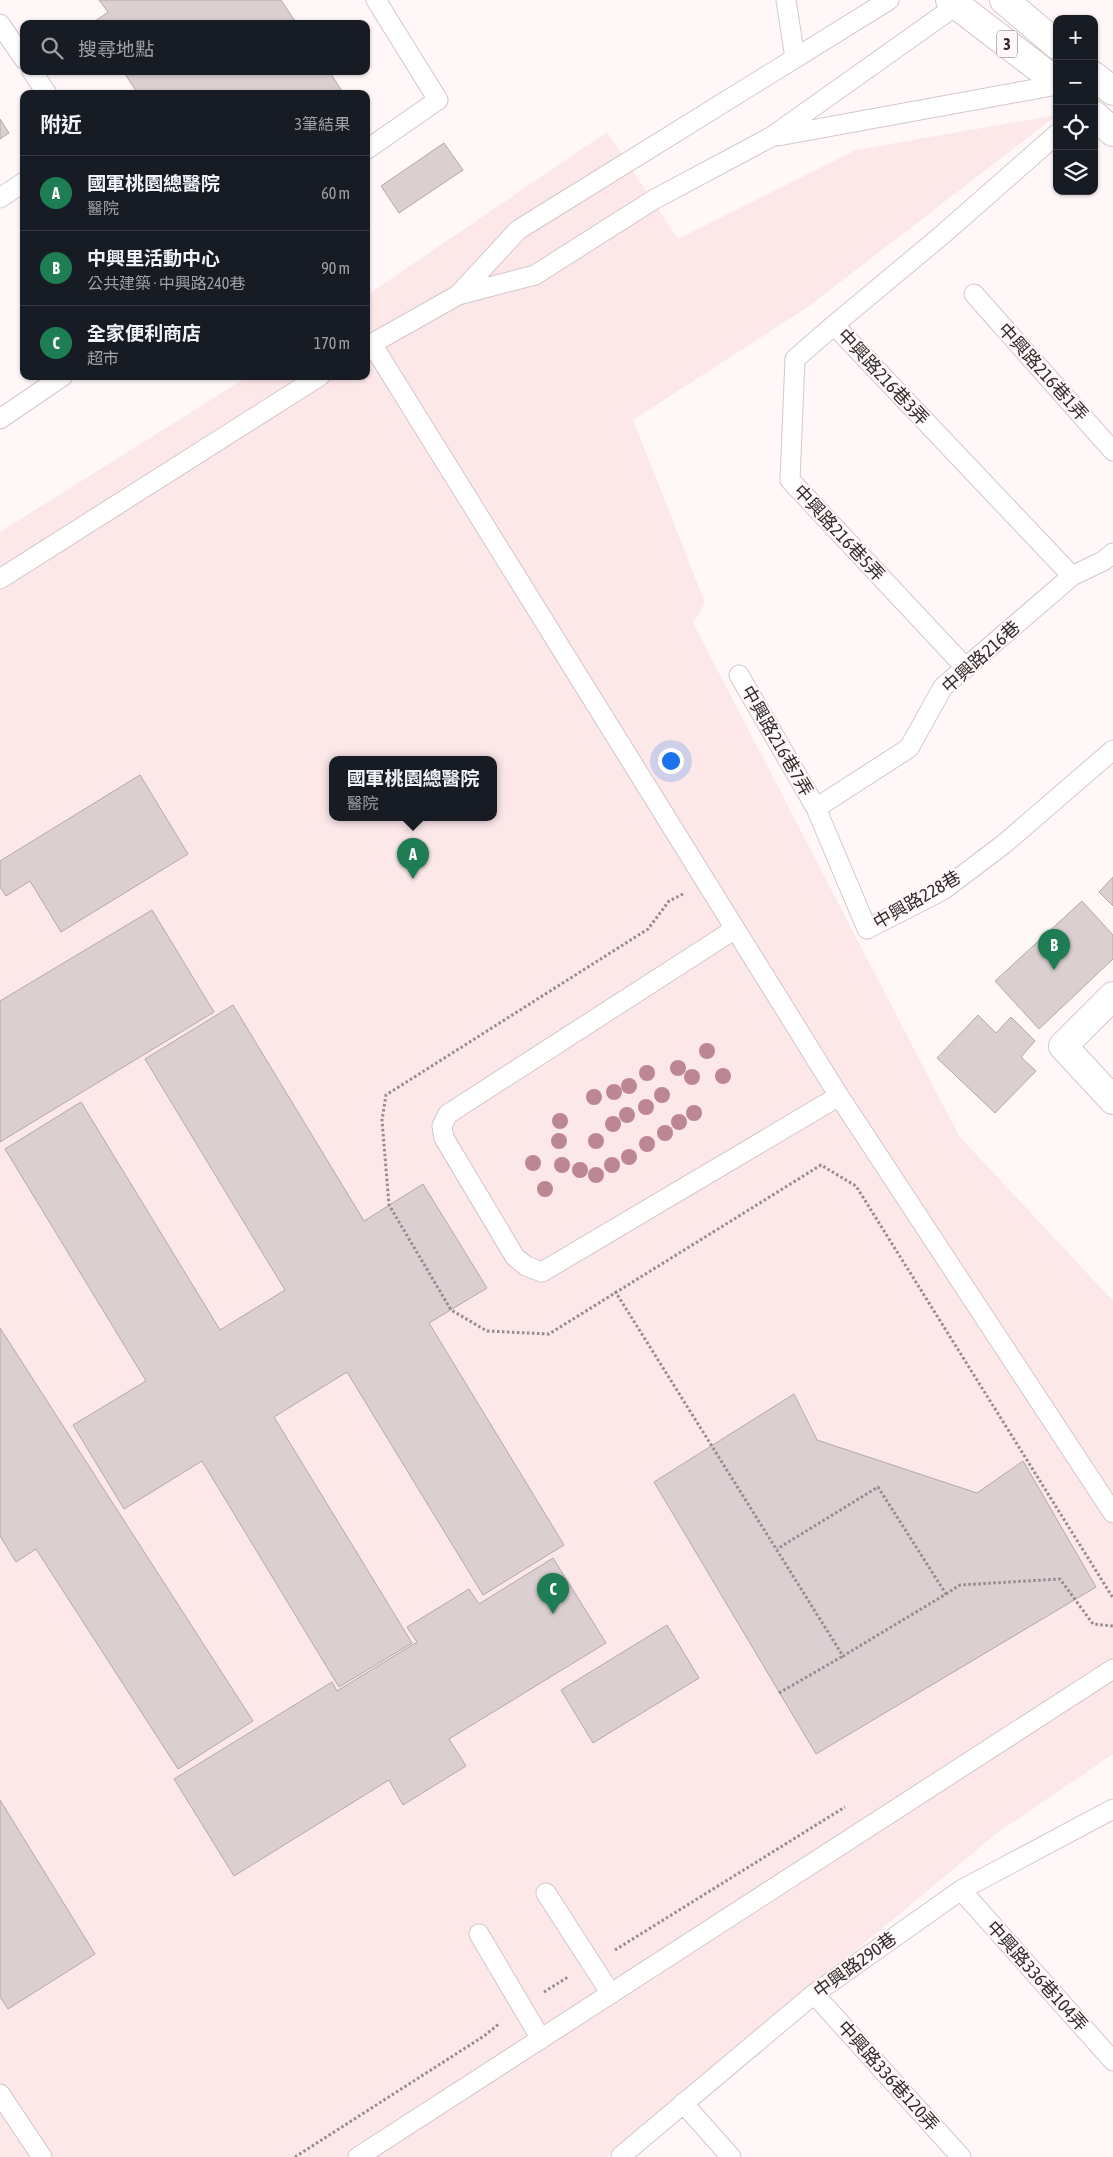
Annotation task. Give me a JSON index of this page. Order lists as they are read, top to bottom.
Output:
{
  "streets": {
    "main road": ["3"],
    "lane": [
      "中興路216巷1弄",
      "中興路216巷3弄",
      "中興路216巷5弄",
      "中興路216巷",
      "中興路216巷7弄",
      "中興路228巷",
      "中興路290巷",
      "中興路336巷104弄",
      "中興路336巷120弄"
    ]
  },
  "crossings": [
    ["中興路216巷3弄", "中興路216巷5弄"],
    ["中興路216巷3弄", "中興路216巷"],
    ["中興路216巷5弄", "中興路216巷"],
    ["中興路216巷", "中興路216巷7弄"],
    ["中興路216巷", "中興路228巷"],
    ["中興路216巷7弄", "中興路228巷"],
    ["中興路290巷", "中興路336巷104弄"],
    ["中興路290巷", "中興路336巷120弄"]
  ],
  "page": {
    "map_buttons": ["+", "−"],
    "search": "搜尋地點",
    "heading": ["附近", "3筆結果"],
    "list": [
      {
        "mark": "A",
        "name": "國軍桃園總醫院",
        "note": "醫院",
        "value": "60 m"
      },
      {
        "mark": "B",
        "name": "中興里活動中心",
        "note": "公共建築 · 中興路240巷",
        "value": "90 m"
      },
      {
        "mark": "C",
        "name": "全家便利商店",
        "note": "超市",
        "value": "170 m"
      }
    ],
    "popup": ["國軍桃園總醫院", "醫院"],
    "pins": ["A", "B", "C"]
  }
}
